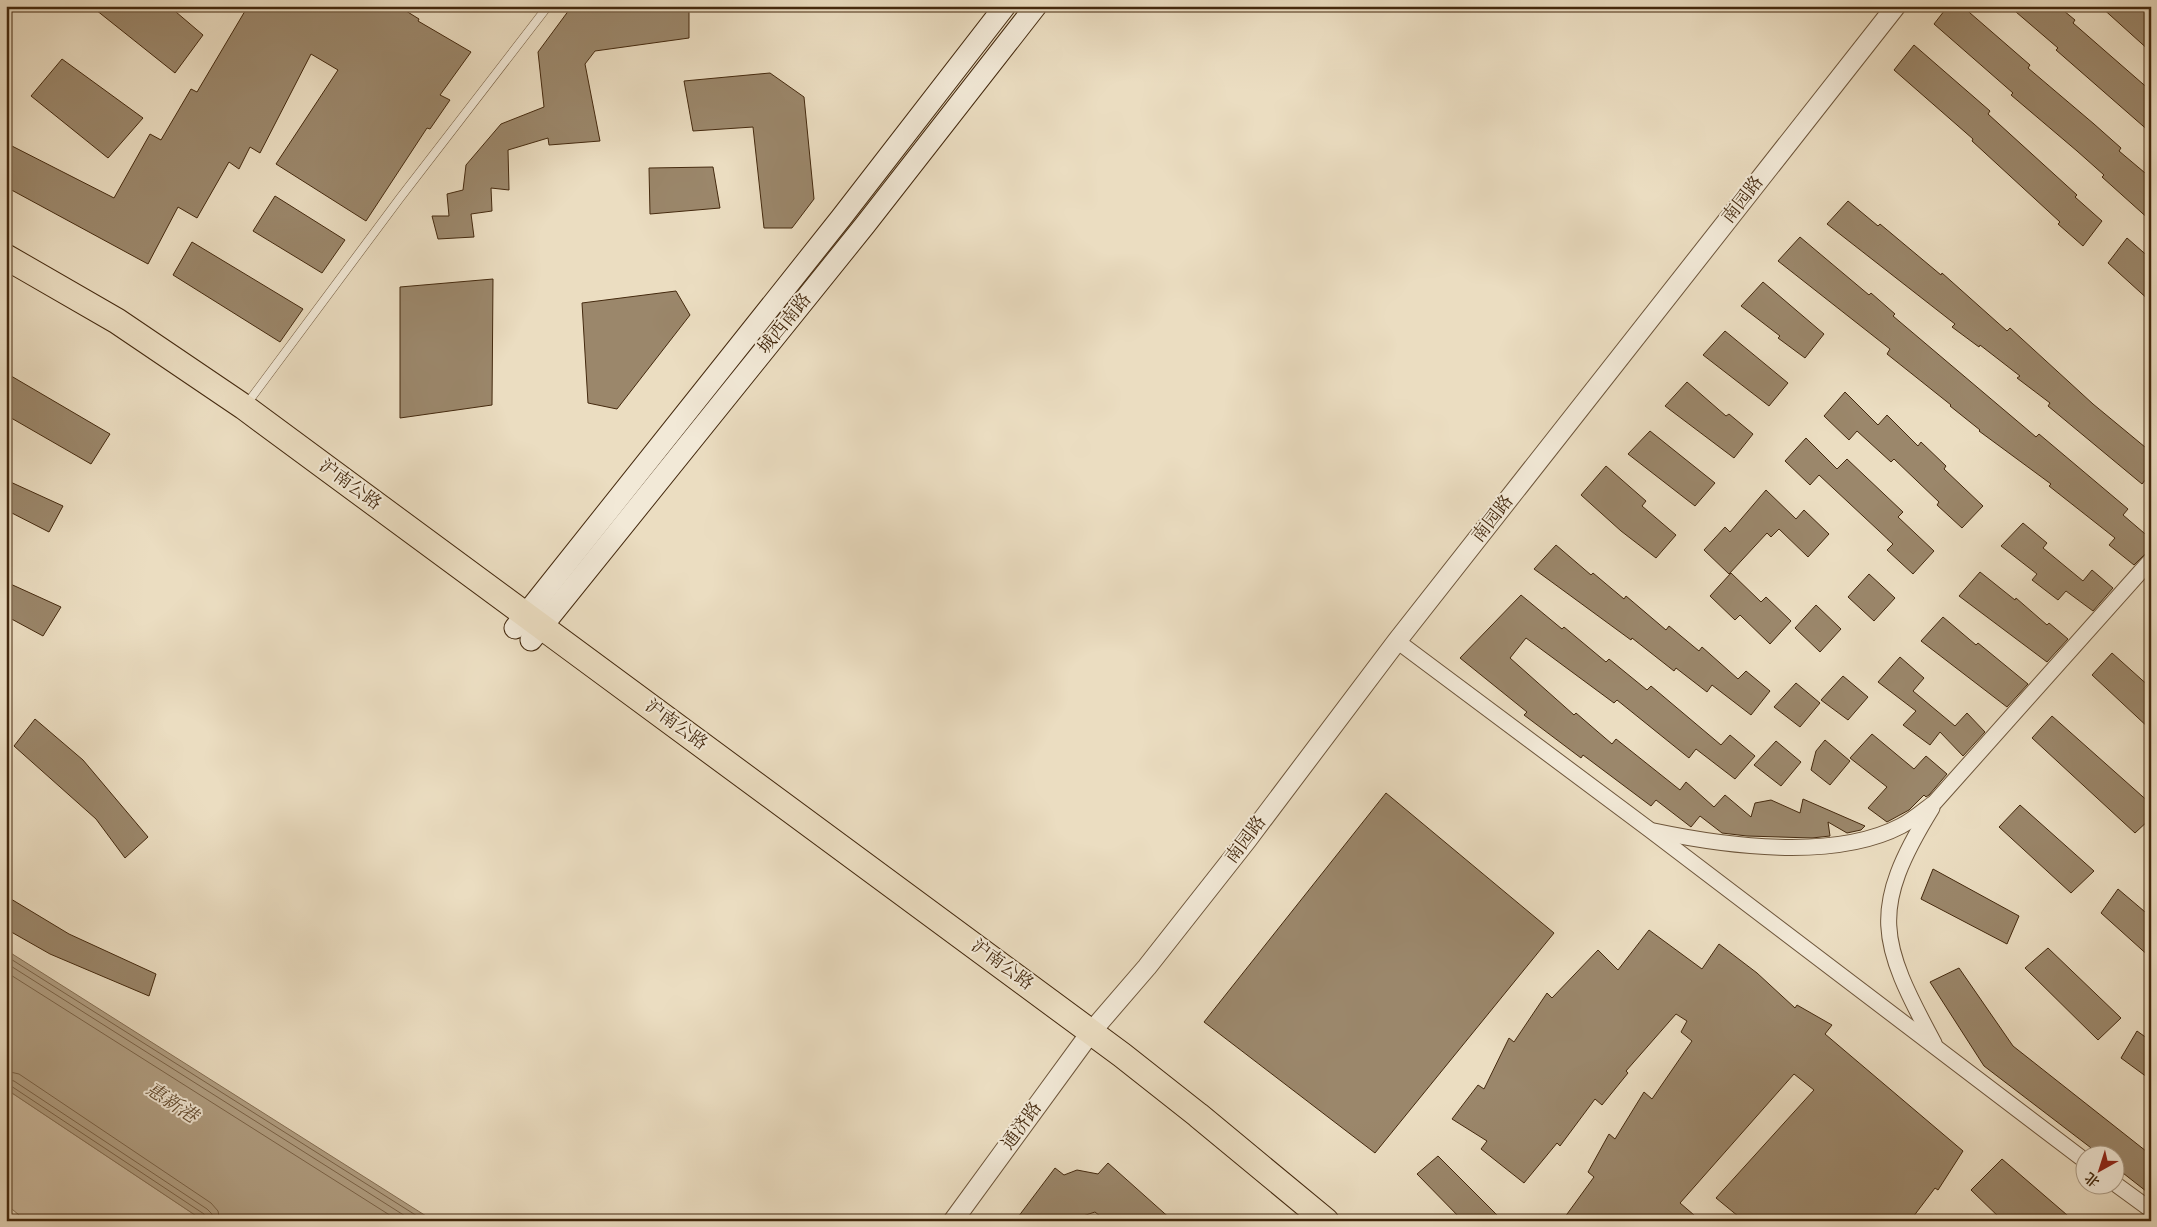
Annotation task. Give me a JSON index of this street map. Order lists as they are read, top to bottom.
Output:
{
  "streets": {
    "main road": ["城西南路", "沪南公路"],
    "street": ["南园路", "通济路"]
  },
  "crossings": [
    ["南园路", "沪南公路"],
    ["南园路", "通济路"],
    ["城西南路", "沪南公路"],
    ["沪南公路", "通济路"]
  ],
  "water": ["惠新港"],
  "north": "bottom left"
}
